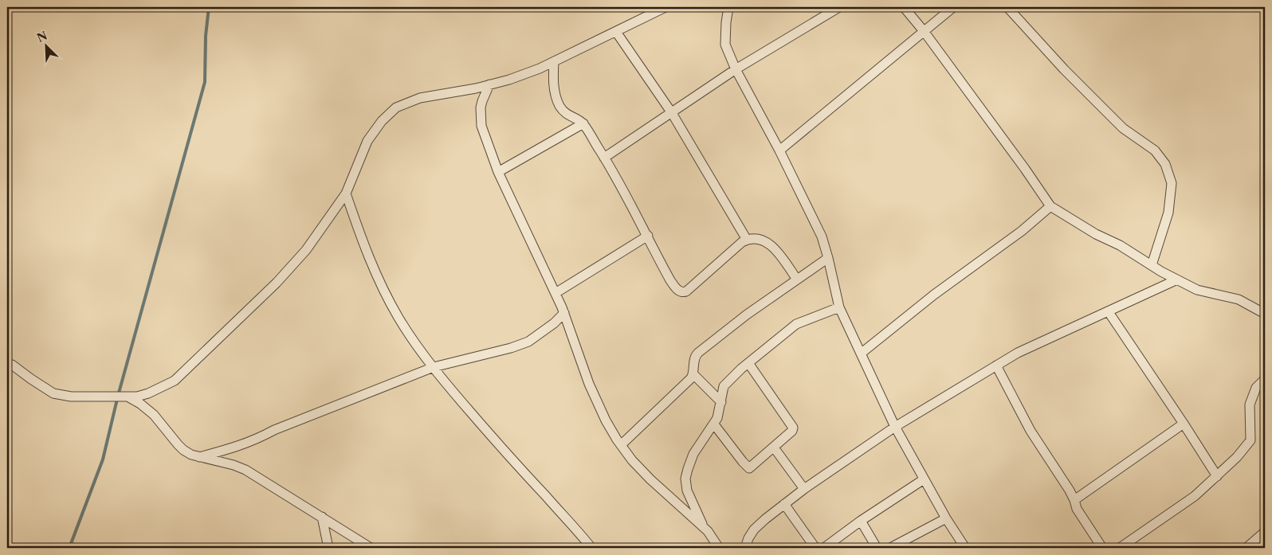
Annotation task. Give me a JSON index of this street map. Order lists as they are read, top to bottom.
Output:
{
  "north": "top left"
}
